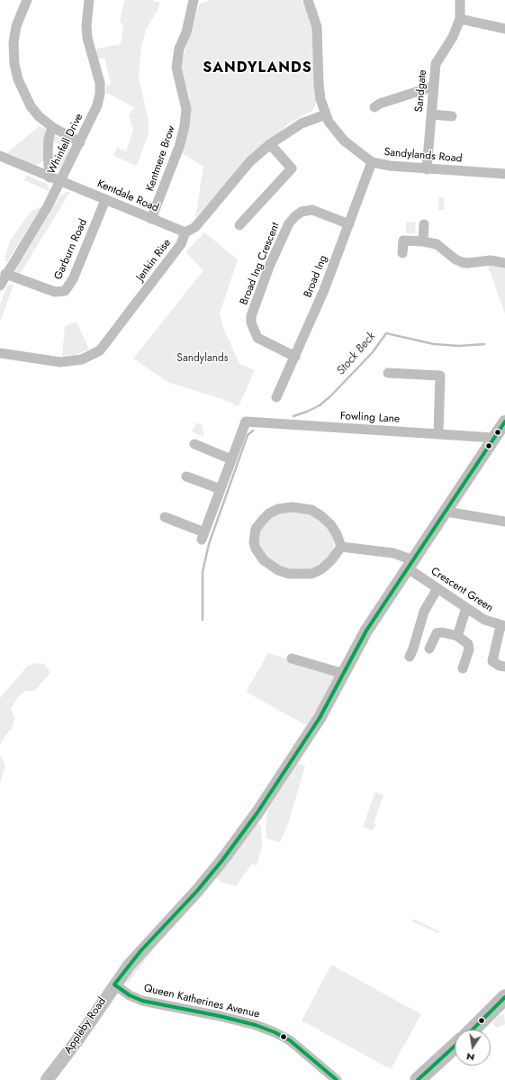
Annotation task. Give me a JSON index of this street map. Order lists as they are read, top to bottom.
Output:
{
  "streets": {
    "main road": ["Appleby Road"],
    "street": [
      "Sandgate",
      "Whinfell Drive",
      "Sandylands Road",
      "Kentmere Brow",
      "Kentdale Road",
      "Garburn Road",
      "Jenkin Rise",
      "Broad Ing Crescent",
      "Broad Ing",
      "Fowling Lane",
      "Crescent Green",
      "Queen Katherines Avenue"
    ]
  },
  "crossings": [
    ["Sandgate", "Sandylands Road"],
    ["Whinfell Drive", "Kentdale Road"],
    ["Whinfell Drive", "Garburn Road"],
    ["Sandylands Road", "Jenkin Rise"],
    ["Sandylands Road", "Broad Ing"],
    ["Kentmere Brow", "Kentdale Road"],
    ["Kentdale Road", "Garburn Road"],
    ["Kentdale Road", "Jenkin Rise"],
    ["Broad Ing Crescent", "Broad Ing"],
    ["Fowling Lane", "Appleby Road"],
    ["Crescent Green", "Appleby Road"],
    ["Queen Katherines Avenue", "Appleby Road"]
  ],
  "districts": ["SANDYLANDS"],
  "water": ["Stock Beck"],
  "parks": ["Sandylands"],
  "north": "bottom"
}
